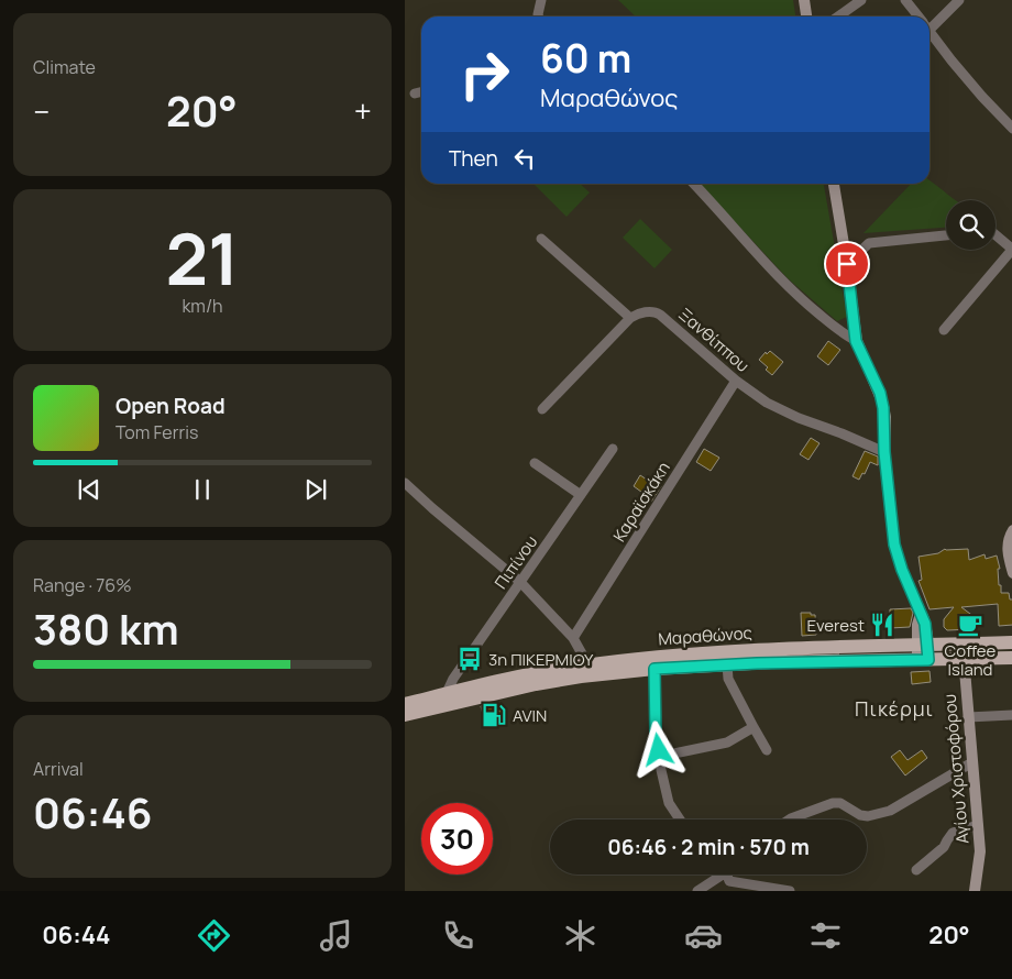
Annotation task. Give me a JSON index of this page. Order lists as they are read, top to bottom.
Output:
{
  "streets": {
    "main road": ["Μαραθώνος"],
    "street": [
      "Ξανθίππου",
      "Καραϊσκάκη",
      "Πιπίνου",
      "Αγίου Χριστοφόρου"
    ]
  },
  "crossings": [
    ["Ξανθίππου", "Καραϊσκάκη"],
    ["Πιπίνου", "Μαραθώνος"],
    ["Μαραθώνος", "Αγίου Χριστοφόρου"]
  ],
  "districts": ["Πικέρμι"],
  "places": {
    "restaurant": ["Everest"],
    "cafe": ["Coffee Island"],
    "bus stop": ["3η ΠΙΚΕΡΜΙΟΥ"],
    "fuel station": ["AVIN"]
  },
  "page": {
    "tile": [
      "Climate",
      ["21", "km/h"],
      ["Range · 76%", "380 km"],
      ["Arrival", "06:46"]
    ],
    "turn": ["60 m", "Μαραθώνος"],
    "heat": ["−", "20°", "+"],
    "then": "Then",
    "song": ["Open Road", "Tom Ferris"],
    "limit": "30",
    "trip": "06:46 · 2 min · 570 m",
    "tabs": ["06:44", "20°"]
  }
}
